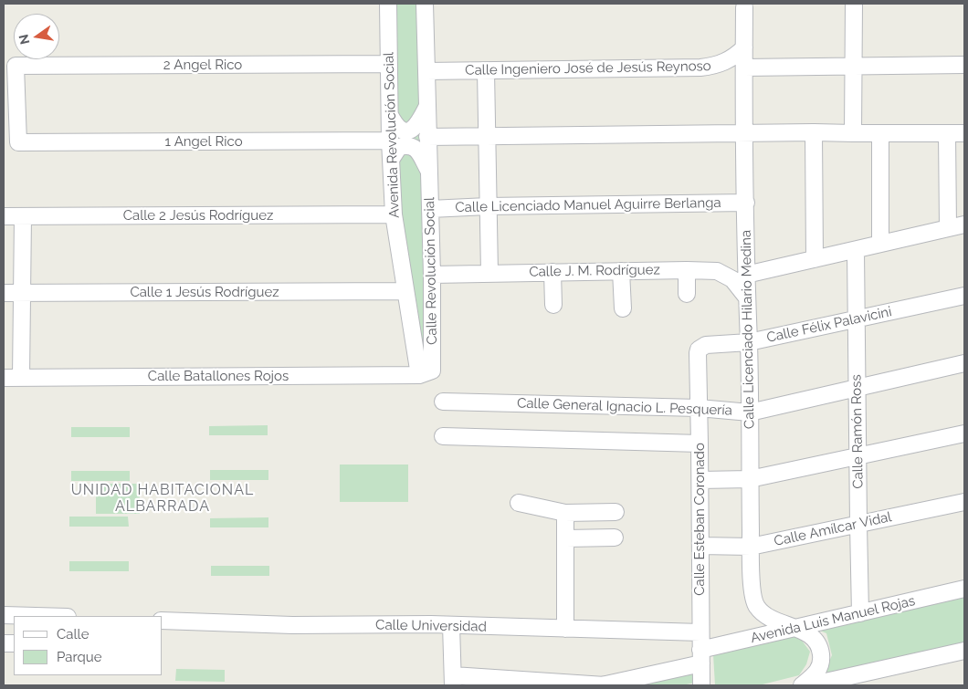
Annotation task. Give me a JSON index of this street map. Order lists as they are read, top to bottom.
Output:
{
  "streets": {
    "street": [
      "2 Angel Rico",
      "Calle Ingeniero José de Jesús Reynoso",
      "Avenida Revolución Social",
      "1 Angel Rico",
      "Calle Licenciado Manuel Aguirre Berlanga",
      "Calle 2 Jesús Rodríguez",
      "Calle Revolución Social",
      "Calle J. M. Rodríguez",
      "Calle 1 Jesús Rodríguez",
      "Calle Félix Palavicini",
      "Calle Licenciado Hilario Medina",
      "Calle Batallones Rojos",
      "Calle General Ignacio L. Pesquería",
      "Calle Ramón Ross",
      "Calle Esteban Coronado",
      "Calle Amílcar Vidal",
      "Avenida Luis Manuel Rojas",
      "Calle Universidad"
    ]
  },
  "crossings": [
    ["2 Angel Rico", "Avenida Revolución Social"],
    ["2 Angel Rico", "1 Angel Rico"],
    ["Calle Ingeniero José de Jesús Reynoso", "Calle Revolución Social"],
    ["Calle Ingeniero José de Jesús Reynoso", "Calle Licenciado Hilario Medina"],
    ["Avenida Revolución Social", "1 Angel Rico"],
    ["Avenida Revolución Social", "Calle 2 Jesús Rodríguez"],
    ["Avenida Revolución Social", "Calle Revolución Social"],
    ["Avenida Revolución Social", "Calle 1 Jesús Rodríguez"],
    ["Avenida Revolución Social", "Calle Batallones Rojos"],
    ["Calle Licenciado Manuel Aguirre Berlanga", "Calle Revolución Social"],
    ["Calle Licenciado Manuel Aguirre Berlanga", "Calle Licenciado Hilario Medina"],
    ["Calle Revolución Social", "Calle J. M. Rodríguez"],
    ["Calle Revolución Social", "Calle Batallones Rojos"],
    ["Calle J. M. Rodríguez", "Calle Licenciado Hilario Medina"],
    ["Calle Félix Palavicini", "Calle Licenciado Hilario Medina"],
    ["Calle Félix Palavicini", "Calle Ramón Ross"],
    ["Calle Félix Palavicini", "Calle Esteban Coronado"],
    ["Calle Licenciado Hilario Medina", "Calle General Ignacio L. Pesquería"],
    ["Calle Licenciado Hilario Medina", "Calle Amílcar Vidal"],
    ["Calle Licenciado Hilario Medina", "Avenida Luis Manuel Rojas"],
    ["Calle General Ignacio L. Pesquería", "Calle Ramón Ross"],
    ["Calle General Ignacio L. Pesquería", "Calle Esteban Coronado"],
    ["Calle Ramón Ross", "Calle Amílcar Vidal"],
    ["Calle Ramón Ross", "Avenida Luis Manuel Rojas"],
    ["Calle Esteban Coronado", "Calle Amílcar Vidal"],
    ["Calle Esteban Coronado", "Avenida Luis Manuel Rojas"],
    ["Calle Esteban Coronado", "Calle Universidad"]
  ],
  "districts": ["UNIDAD HABITACIONAL ALBARRADA"],
  "legend": ["Calle", "Parque"],
  "north": "left"
}
